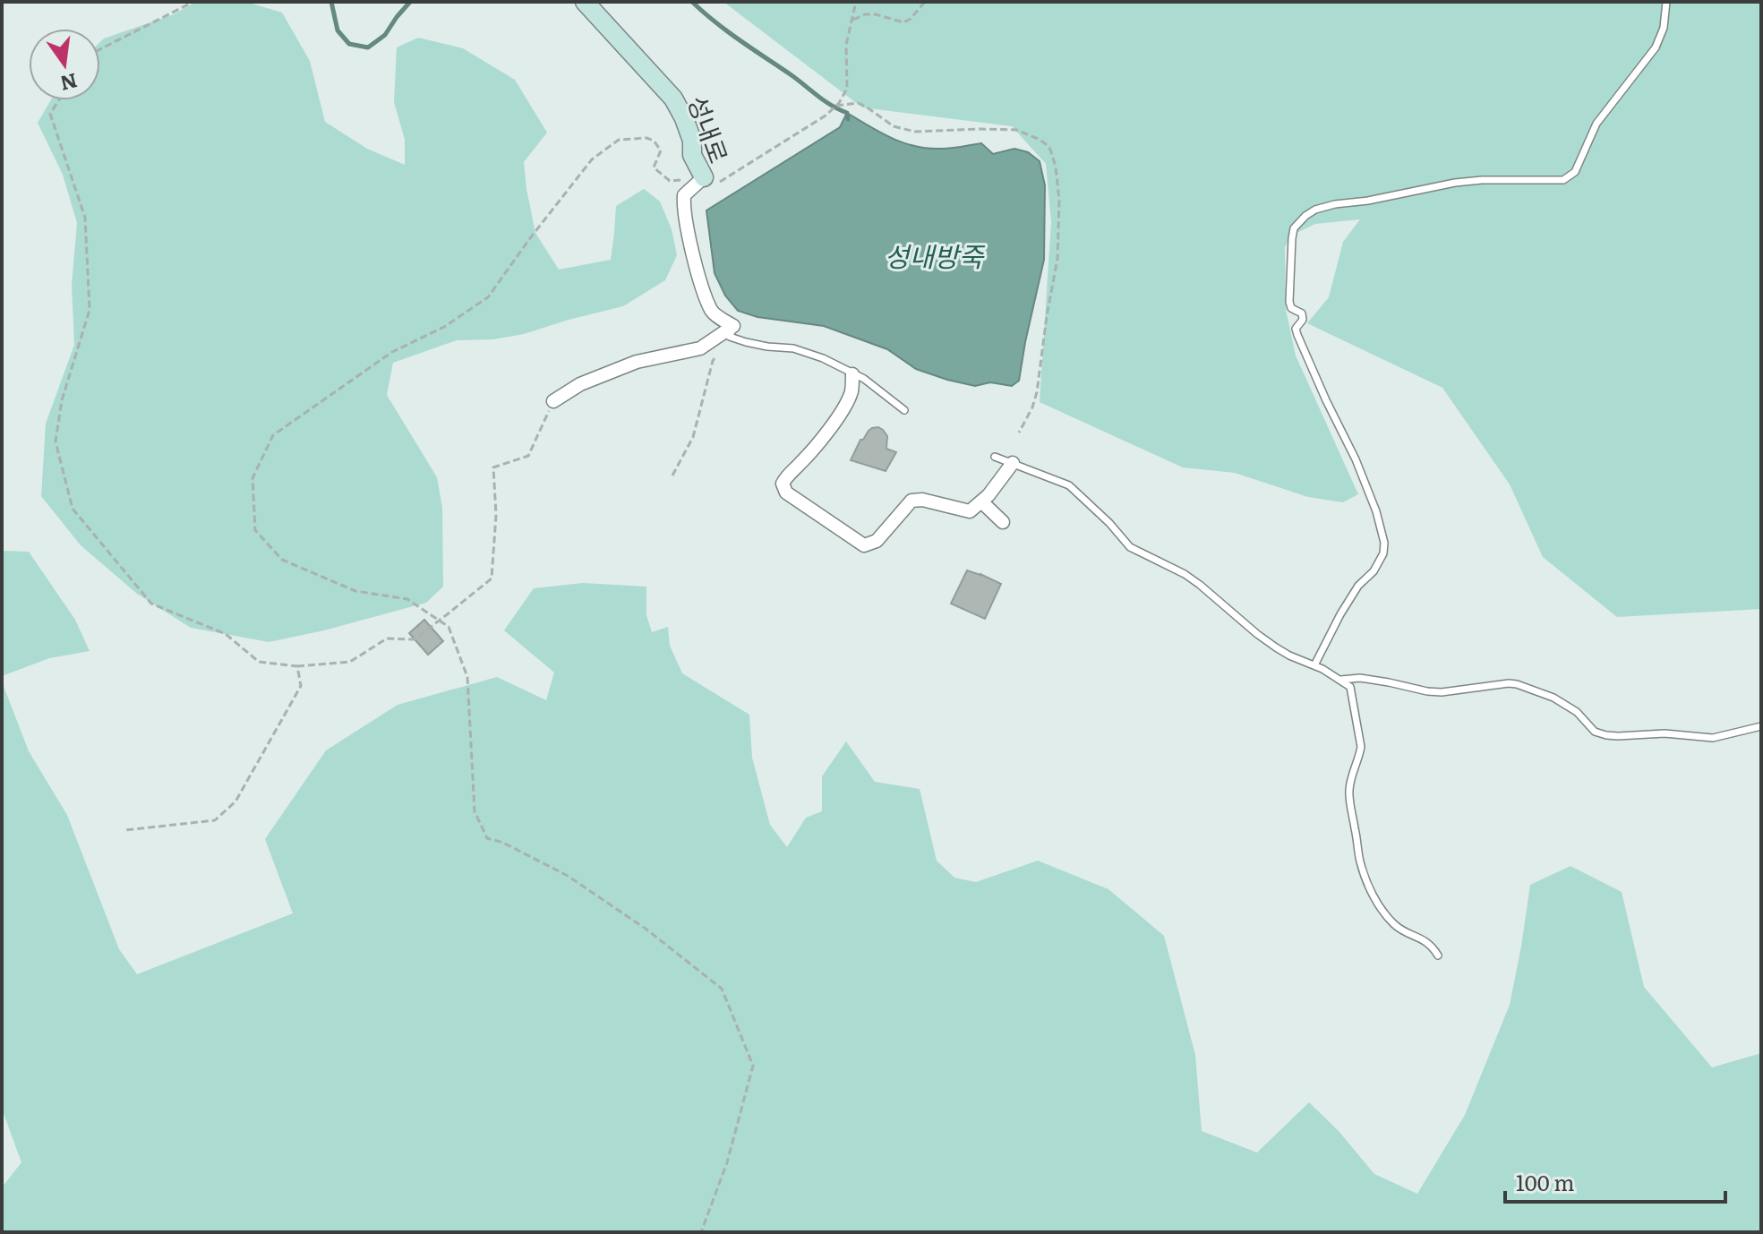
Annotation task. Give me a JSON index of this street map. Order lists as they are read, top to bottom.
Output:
{
  "streets": {
    "street": ["성내로"]
  },
  "water": ["성내방죽"],
  "scale_bar": "100 m",
  "north": "bottom"
}
